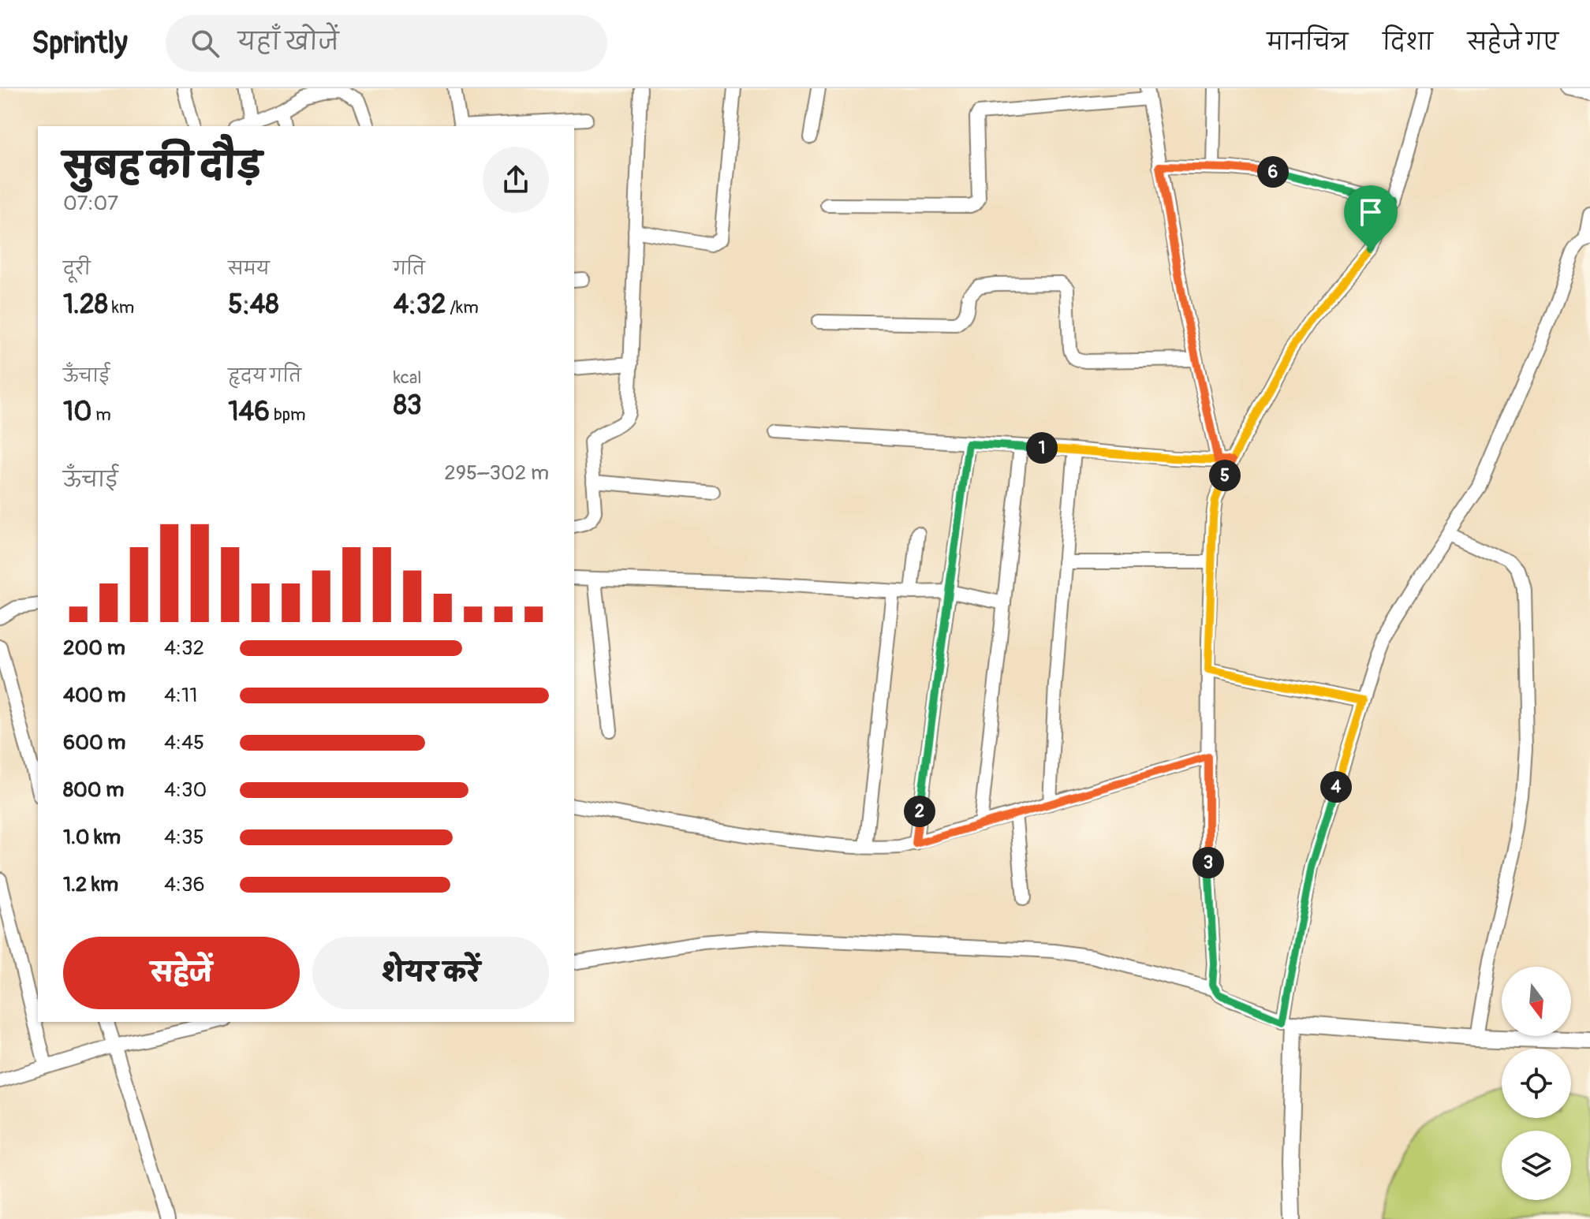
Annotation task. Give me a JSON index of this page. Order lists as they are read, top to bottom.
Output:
{
  "north": "bottom",
  "page": {
    "header": "Sprintly",
    "search": "यहाँ खोजें",
    "nav": ["मानचित्र", "दिशा", "सहेजे गए"],
    "heading": ["सुबह की दौड़", "07:07"],
    "pins": [
      "6",
      "1",
      "5",
      "4",
      "2",
      "3"
    ],
    "stats": [
      ["दूरी", "1.28 km"],
      ["समय", "5:48"],
      ["गति", "4:32 /km"],
      ["ऊँचाई", "10 m"],
      ["हृदय गति", "146 bpm"],
      ["kcal", "83"]
    ],
    "chart": ["ऊँचाई", "295–302 m"],
    "list": [
      {
        "name": "200 m",
        "note": "4:32"
      },
      {
        "name": "400 m",
        "note": "4:11"
      },
      {
        "name": "600 m",
        "note": "4:45"
      },
      {
        "name": "800 m",
        "note": "4:30"
      },
      {
        "name": "1.0 km",
        "note": "4:35"
      },
      {
        "name": "1.2 km",
        "note": "4:36"
      }
    ],
    "buttons": ["सहेजें", "शेयर करें"]
  }
}
